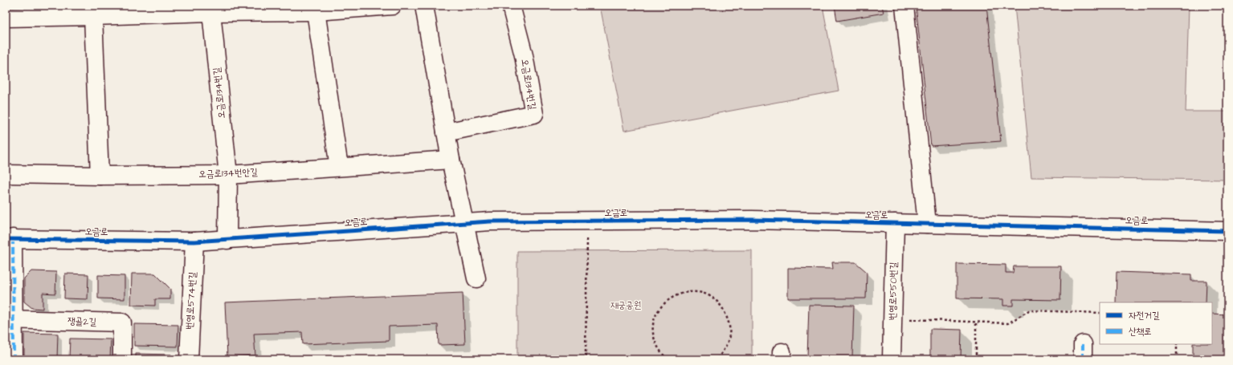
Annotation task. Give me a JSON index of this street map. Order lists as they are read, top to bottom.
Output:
{
  "streets": {
    "street": [
      "오금로134번길",
      "오금로134번안길",
      "오금로",
      "번영로550번길",
      "번영로574번길",
      "쟁골2길"
    ]
  },
  "crossings": [
    ["오금로134번길", "오금로134번안길"],
    ["오금로134번길", "오금로"],
    ["오금로", "번영로550번길"],
    ["오금로", "번영로574번길"]
  ],
  "parks": ["재궁공원"],
  "legend": ["자전거길", "산책로"]
}
